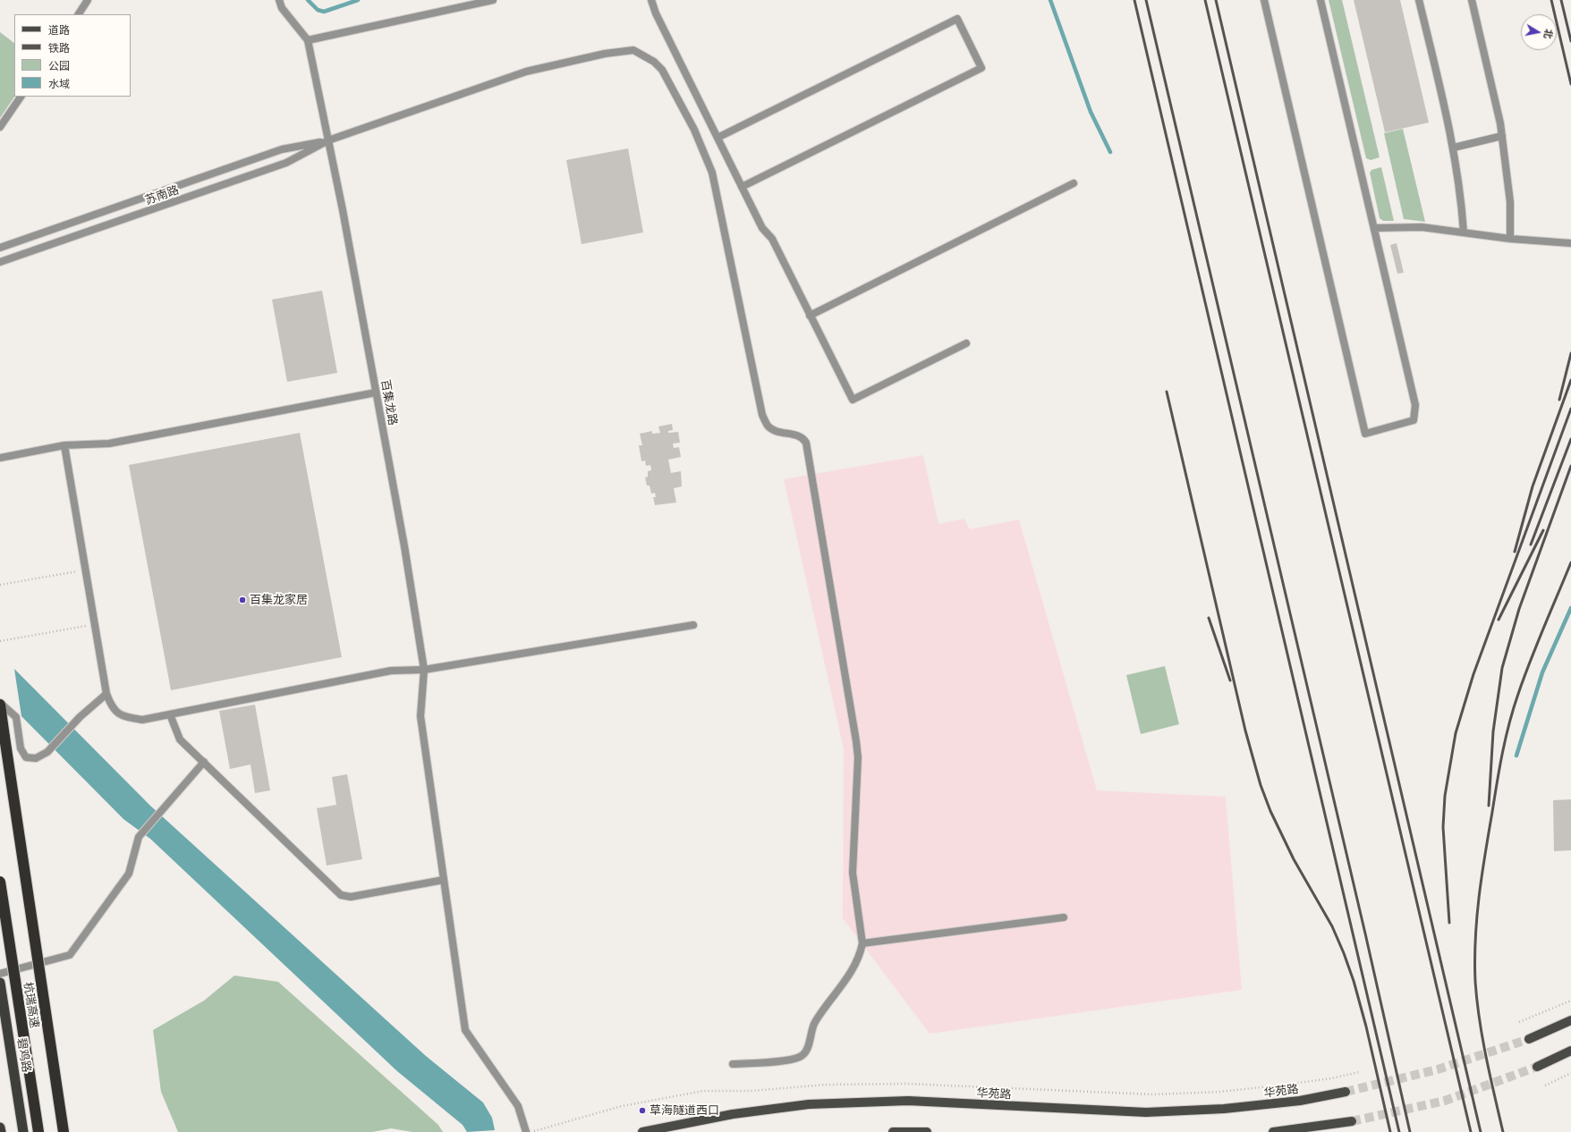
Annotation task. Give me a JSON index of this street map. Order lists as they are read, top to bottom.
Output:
{
  "streets": {
    "highway": ["杭瑞高速", "碧鸡路"],
    "main road": ["华苑路"],
    "street": ["苏南路", "百集龙路"]
  },
  "crossings": [
    ["苏南路", "百集龙路"]
  ],
  "places": ["百集龙家居", "草海隧道西口"],
  "legend": [
    "道路",
    "铁路",
    "公园",
    "水域"
  ],
  "north": "right"
}
